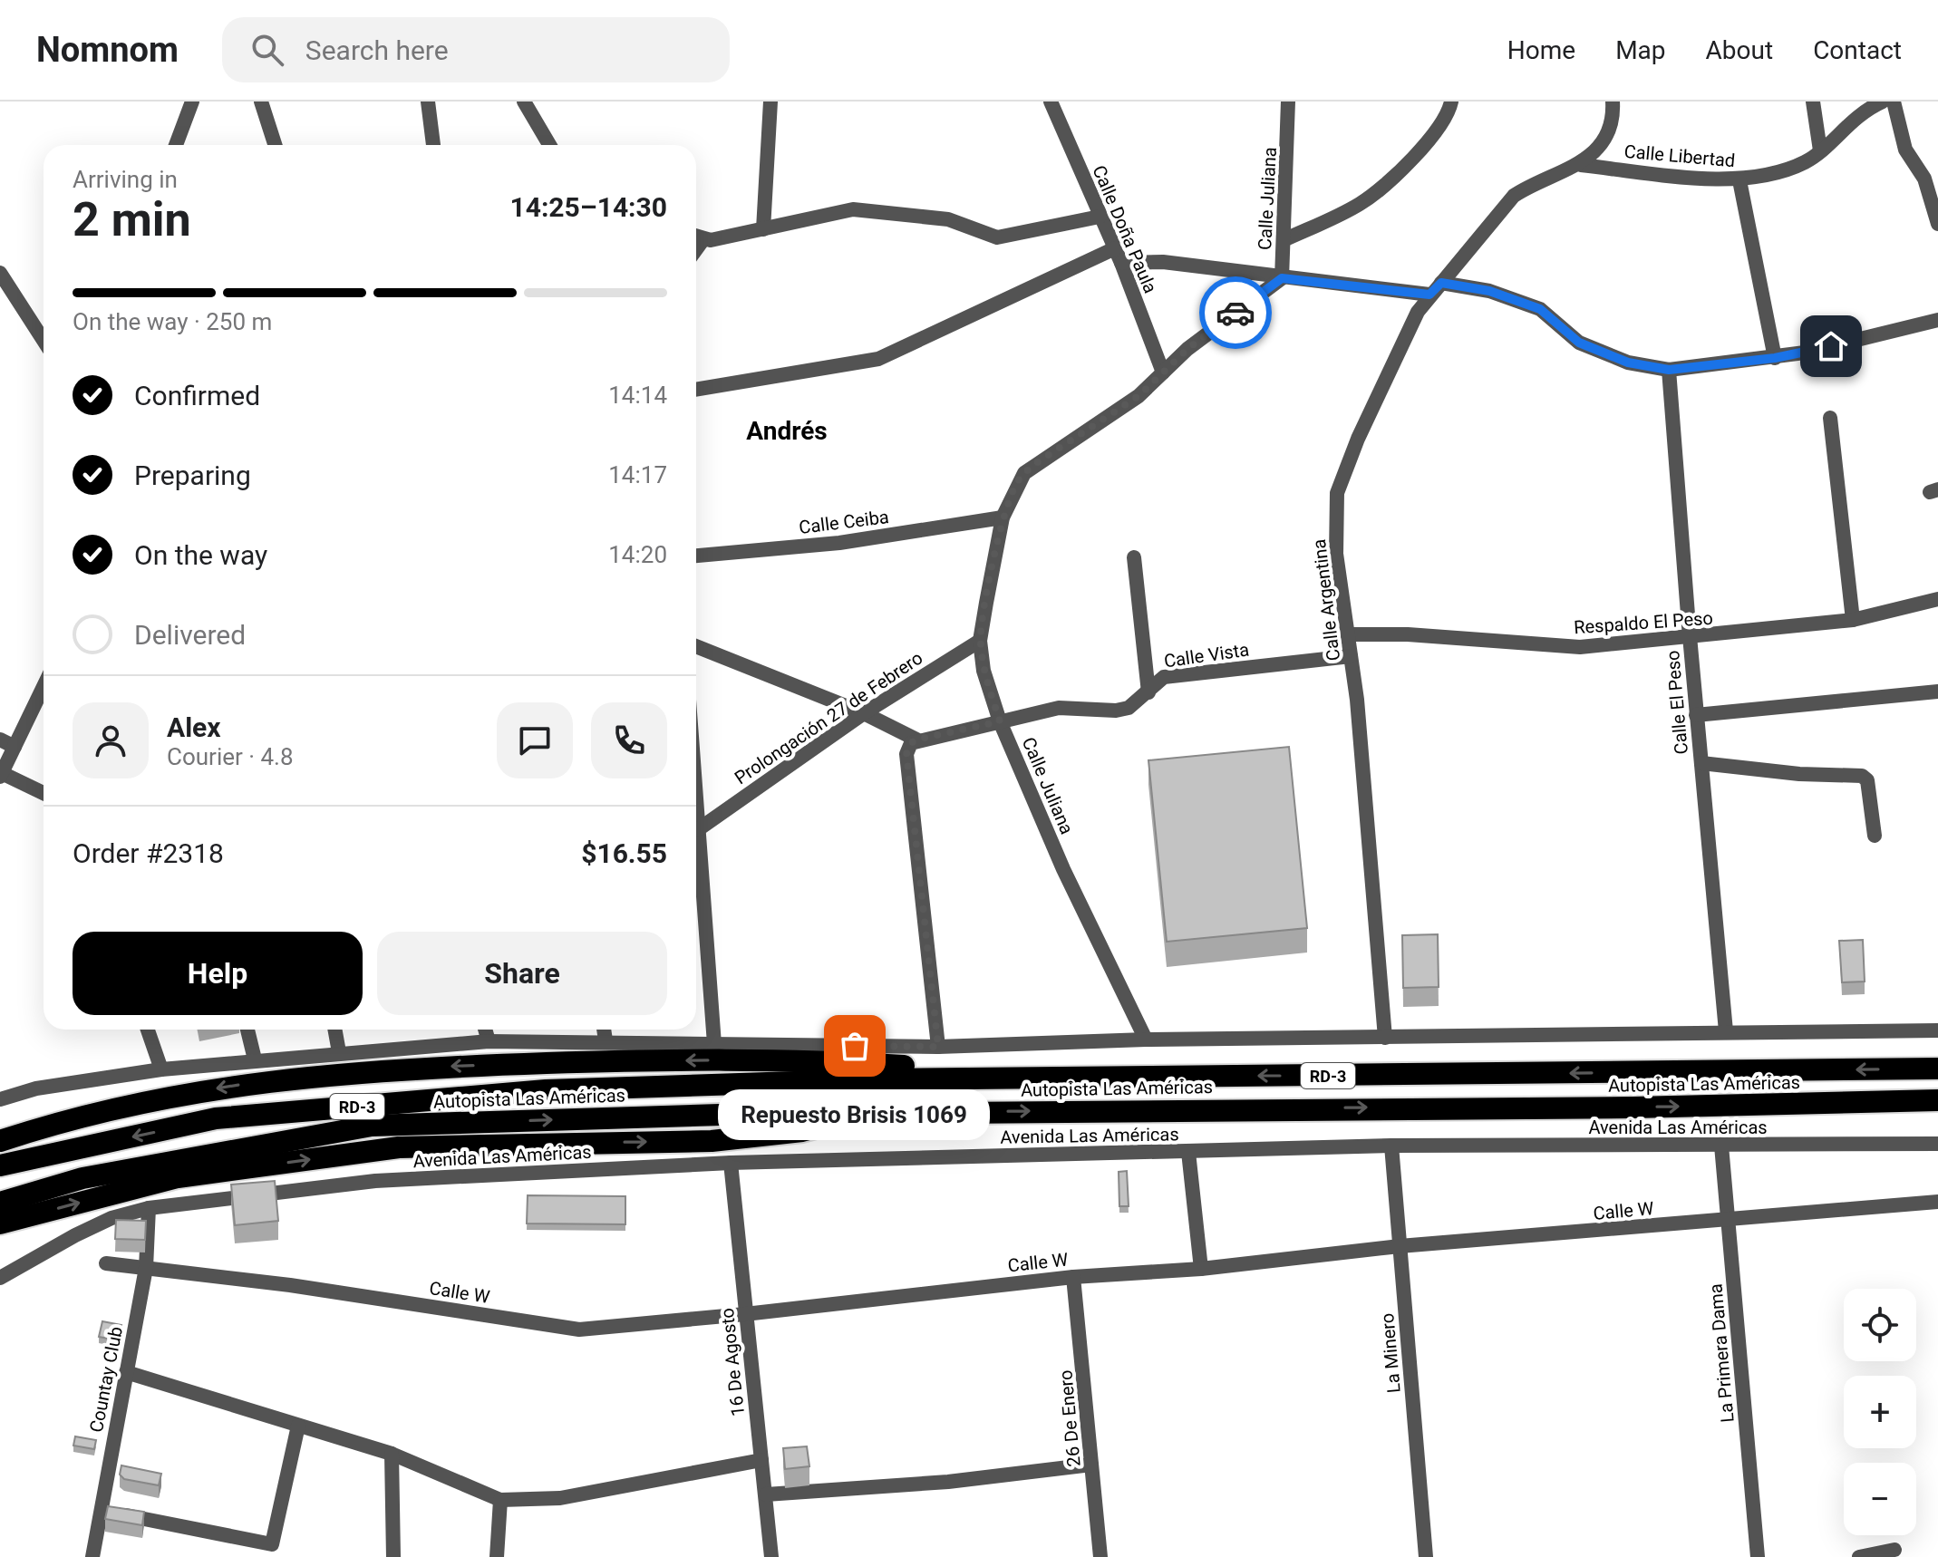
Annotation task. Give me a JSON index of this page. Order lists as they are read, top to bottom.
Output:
{
  "streets": {
    "highway": ["RD-3", "Autopista Las Américas"],
    "street": [
      "Calle Libertad",
      "Calle Juliana",
      "Calle Doña Paula",
      "Calle Ceiba",
      "Calle Argentina",
      "Respaldo El Peso",
      "Calle Vista",
      "Calle El Peso",
      "Prolongación 27 de Febrero",
      "Avenida Las Américas",
      "Calle W",
      "La Minero",
      "La Primera Dama",
      "16 De Agosto",
      "Countay Club",
      "26 De Enero"
    ]
  },
  "crossings": [
    ["Calle Libertad", "Calle Argentina"],
    ["Calle Juliana", "Calle Doña Paula"],
    ["Calle Juliana", "Calle Ceiba"],
    ["Calle Juliana", "Calle Vista"],
    ["Calle Juliana", "Prolongación 27 de Febrero"],
    ["Calle Argentina", "Respaldo El Peso"],
    ["Calle Argentina", "Calle Vista"],
    ["Respaldo El Peso", "Calle El Peso"],
    ["Avenida Las Américas", "La Minero"],
    ["Avenida Las Américas", "La Primera Dama"],
    ["Avenida Las Américas", "16 De Agosto"],
    ["Avenida Las Américas", "Countay Club"],
    ["Calle W", "La Minero"],
    ["Calle W", "La Primera Dama"],
    ["Calle W", "16 De Agosto"],
    ["Calle W", "Countay Club"],
    ["Calle W", "26 De Enero"]
  ],
  "districts": ["Andrés"],
  "places": ["Repuesto Brisis 1069"],
  "page": {
    "header": "Nomnom",
    "search": "Search here",
    "nav": [
      "Home",
      "Map",
      "About",
      "Contact"
    ],
    "heading": ["2 min", "Arriving in", "14:25–14:30"],
    "panel": [
      "Alex",
      "Courier · 4.8",
      "Order #2318",
      "$16.55"
    ],
    "bar": "On the way · 250 m",
    "list": [
      ["Confirmed", "14:14"],
      ["Preparing", "14:17"],
      ["On the way", "14:20"],
      "Delivered"
    ],
    "buttons": ["Help", "Share"],
    "bubble": "Repuesto Brisis 1069",
    "map_buttons": ["+", "−"]
  }
}
